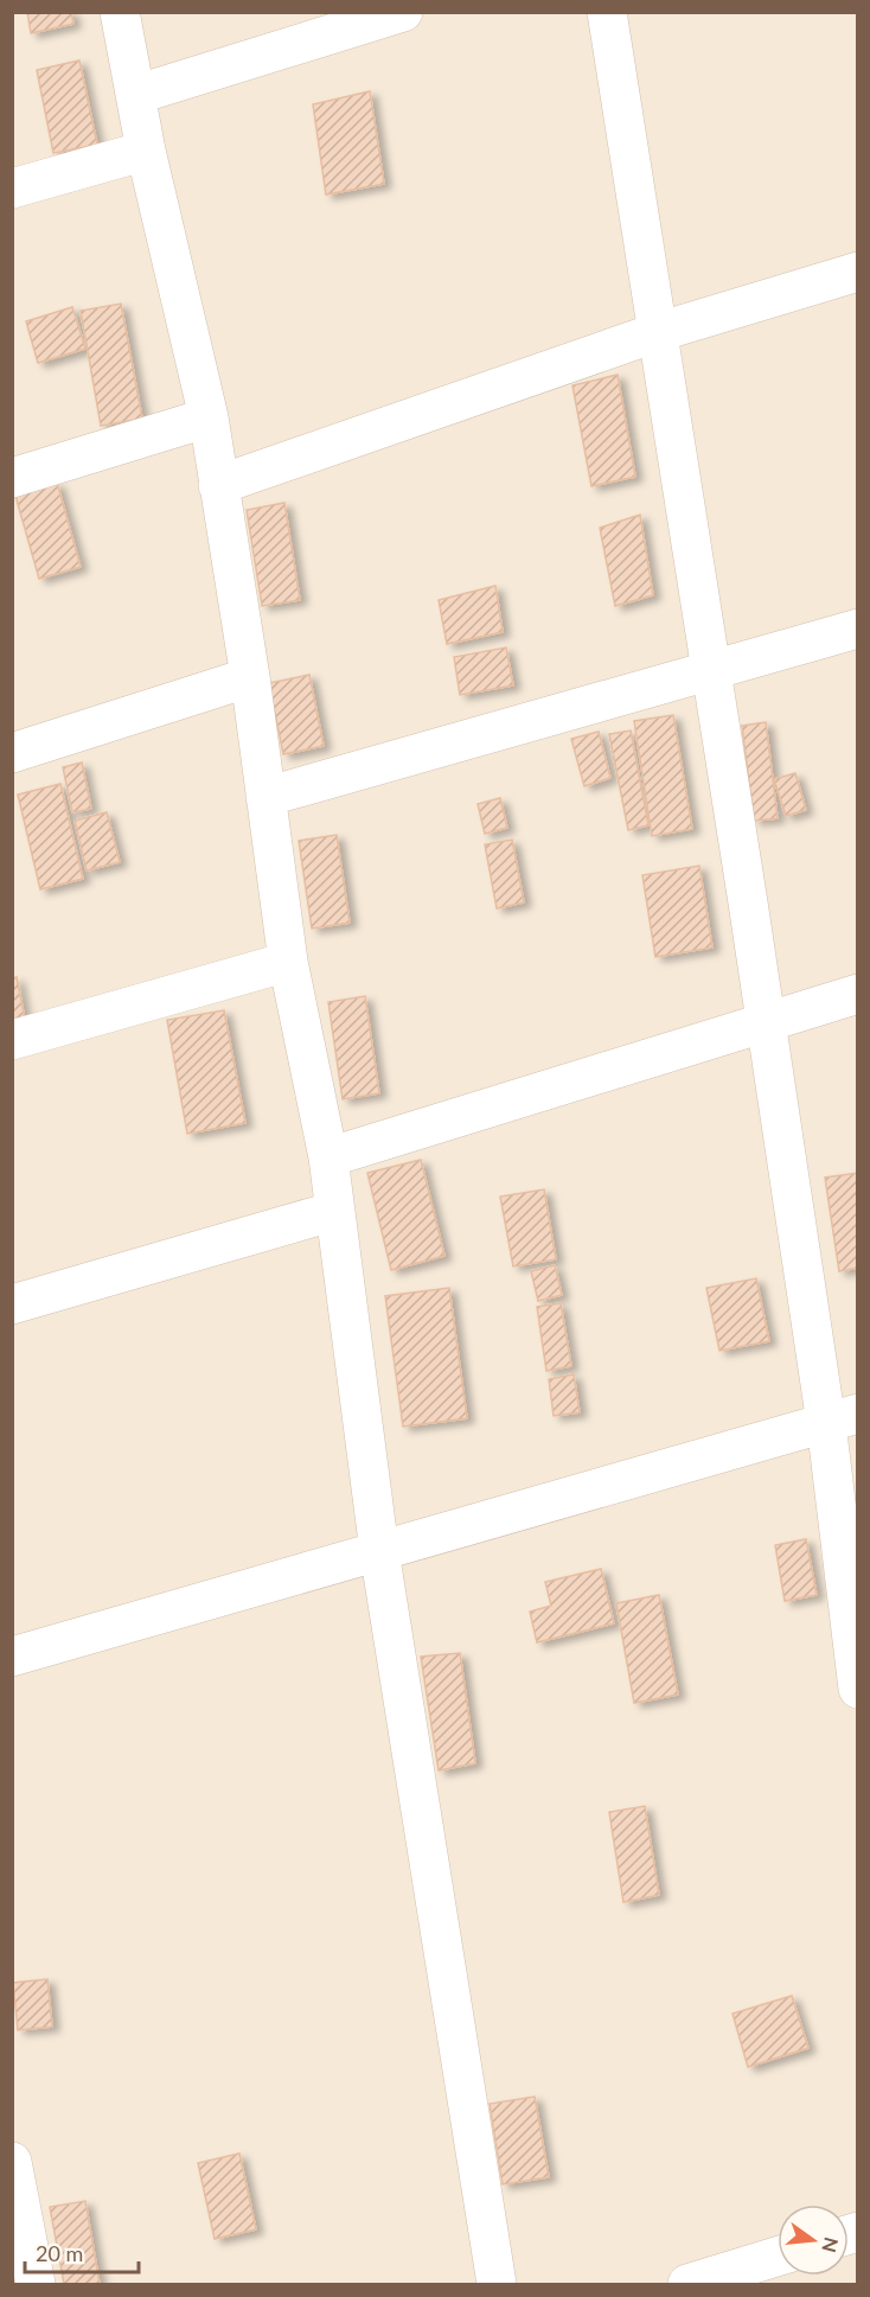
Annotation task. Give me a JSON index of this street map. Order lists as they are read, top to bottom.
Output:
{
  "scale_bar": "20 m",
  "north": "right"
}
